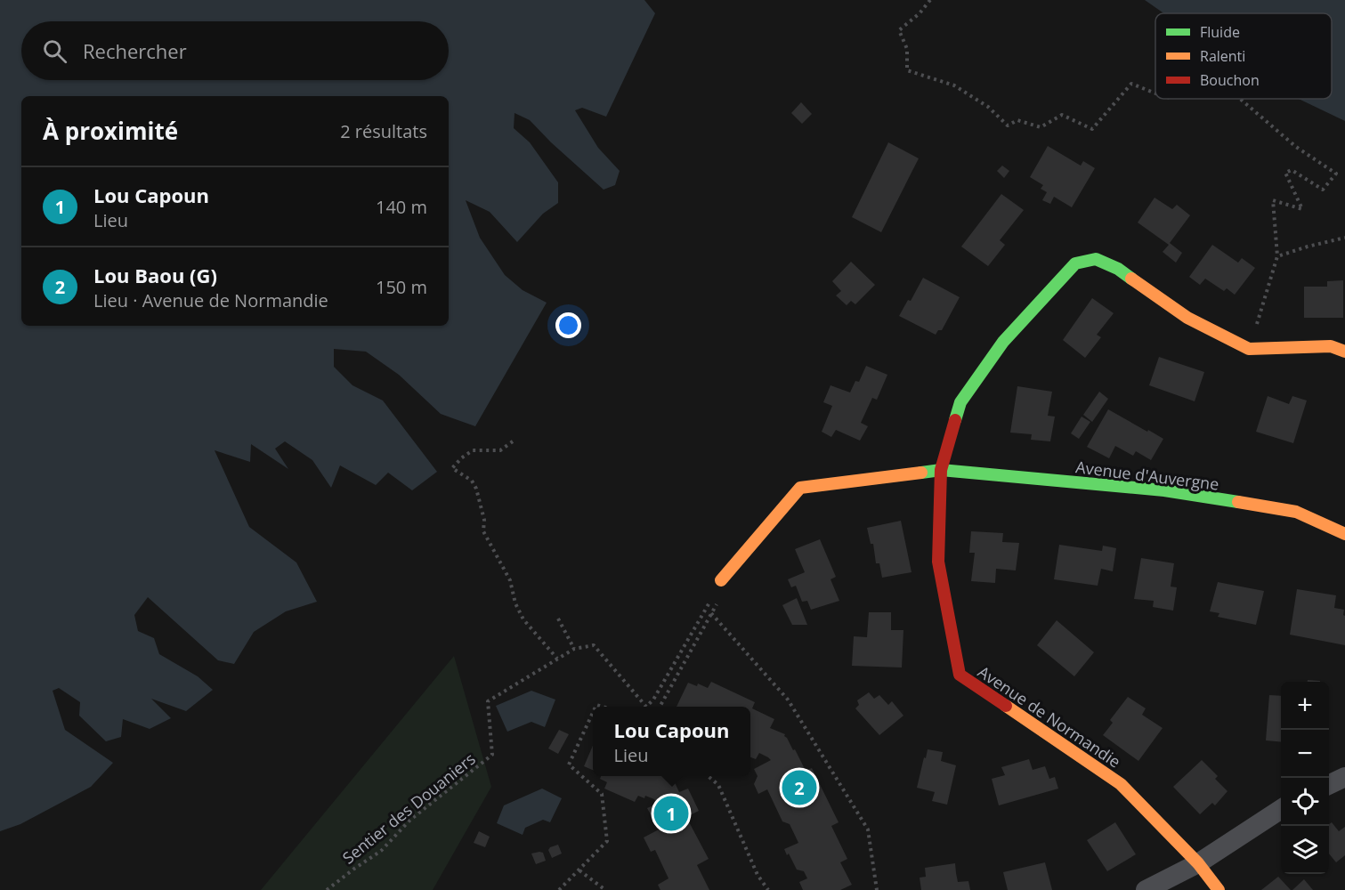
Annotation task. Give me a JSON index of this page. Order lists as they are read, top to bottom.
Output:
{
  "streets": {
    "street": ["Avenue d'Auvergne", "Avenue de Normandie"],
    "path": ["Sentier des Douaniers"]
  },
  "crossings": [
    ["Avenue d'Auvergne", "Avenue de Normandie"]
  ],
  "legend": ["Fluide", "Ralenti", "Bouchon"],
  "page": {
    "search": "Rechercher",
    "heading": ["À proximité", "2 résultats"],
    "list": [
      {
        "mark": "1",
        "name": "Lou Capoun",
        "note": "Lieu",
        "value": "140 m"
      },
      {
        "mark": "2",
        "name": "Lou Baou (G)",
        "note": "Lieu · Avenue de Normandie",
        "value": "150 m"
      }
    ],
    "map_buttons": ["+", "−"],
    "popup": ["Lou Capoun", "Lieu"],
    "pins": ["2", "1"]
  }
}
